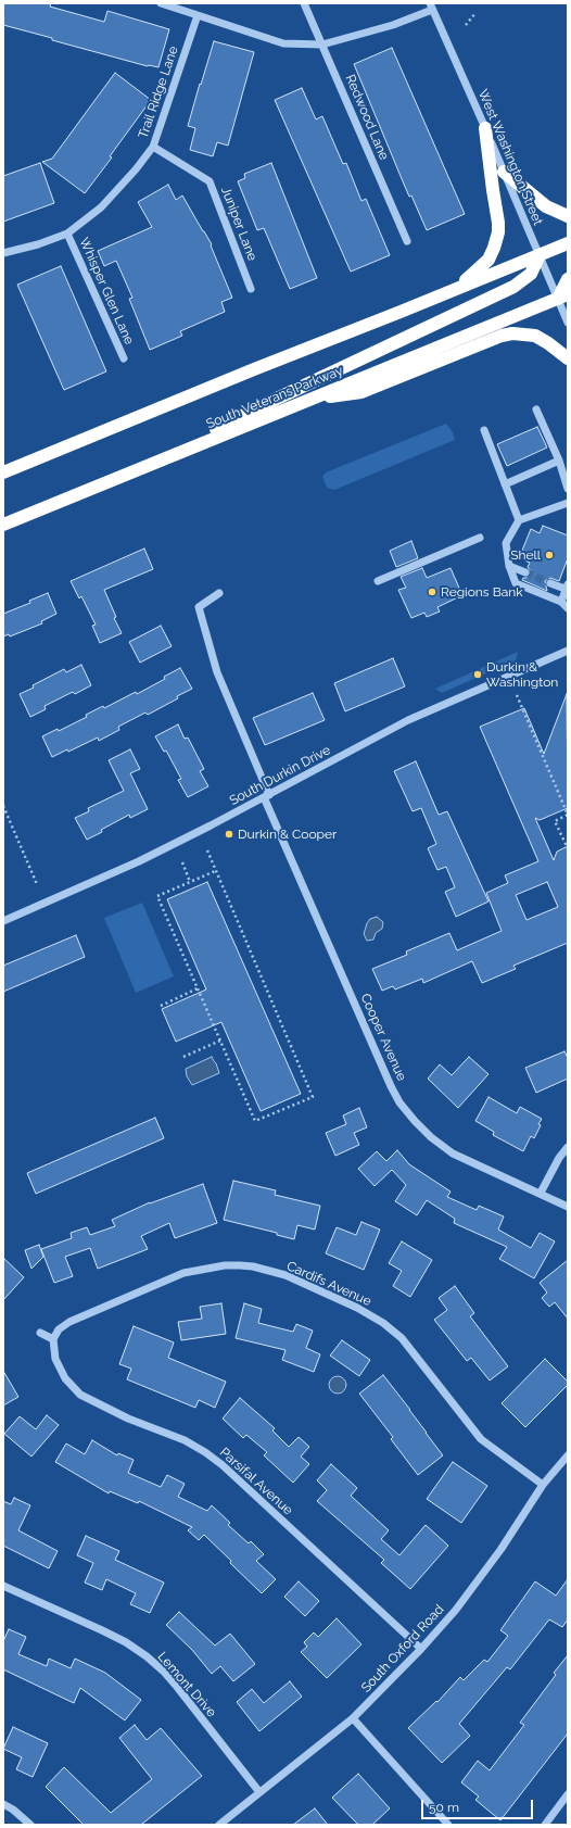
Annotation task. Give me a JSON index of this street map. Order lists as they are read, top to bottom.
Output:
{
  "streets": {
    "highway": ["South Veterans Parkway"],
    "street": [
      "Trail Ridge Lane",
      "Redwood Lane",
      "West Washington Street",
      "Juniper Lane",
      "Whisper Glen Lane",
      "South Durkin Drive",
      "Cooper Avenue",
      "Cardifs Avenue",
      "Parsifal Avenue",
      "South Oxford Road",
      "Lemont Drive"
    ]
  },
  "crossings": [
    ["Trail Ridge Lane", "Juniper Lane"],
    ["Trail Ridge Lane", "Whisper Glen Lane"],
    ["West Washington Street", "South Veterans Parkway"],
    ["South Durkin Drive", "Cooper Avenue"],
    ["Cardifs Avenue", "Parsifal Avenue"],
    ["Cardifs Avenue", "South Oxford Road"],
    ["Parsifal Avenue", "South Oxford Road"],
    ["South Oxford Road", "Lemont Drive"]
  ],
  "places": [
    "Shell",
    "Regions Bank",
    "Durkin & Washington",
    "Durkin & Cooper"
  ],
  "scale_bar": "50 m"
}
